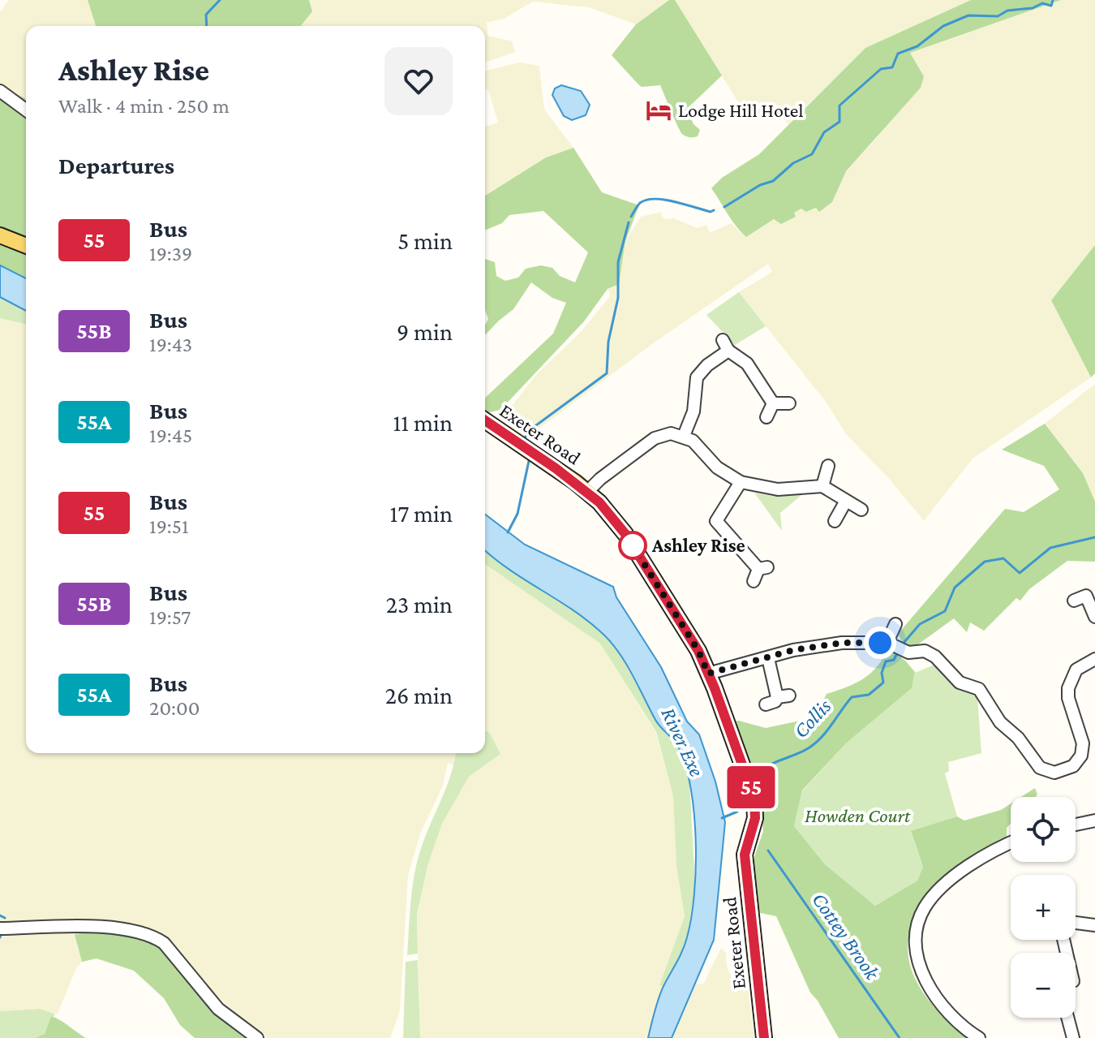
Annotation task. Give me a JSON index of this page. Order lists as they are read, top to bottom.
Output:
{
  "streets": {
    "main road": ["Exeter Road"]
  },
  "water": ["Collis", "River Exe", "Cottey Brook"],
  "parks": ["Howden Court"],
  "places": {
    "hotel": ["Lodge Hill Hotel"],
    "other": ["Ashley Rise"]
  },
  "lines": ["bus line 55"],
  "page": {
    "on_map": "55",
    "heading": [
      ["Ashley Rise", "Walk · 4 min · 250 m"],
      "Departures"
    ],
    "list": [
      {
        "mark": "55",
        "name": "Bus",
        "note": "19:39",
        "value": "5 min"
      },
      {
        "mark": "55B",
        "name": "Bus",
        "note": "19:43",
        "value": "9 min"
      },
      {
        "mark": "55A",
        "name": "Bus",
        "note": "19:45",
        "value": "11 min"
      },
      {
        "mark": "55",
        "name": "Bus",
        "note": "19:51",
        "value": "17 min"
      },
      {
        "mark": "55B",
        "name": "Bus",
        "note": "19:57",
        "value": "23 min"
      },
      {
        "mark": "55A",
        "name": "Bus",
        "note": "20:00",
        "value": "26 min"
      }
    ],
    "map_buttons": ["+", "−"]
  }
}
